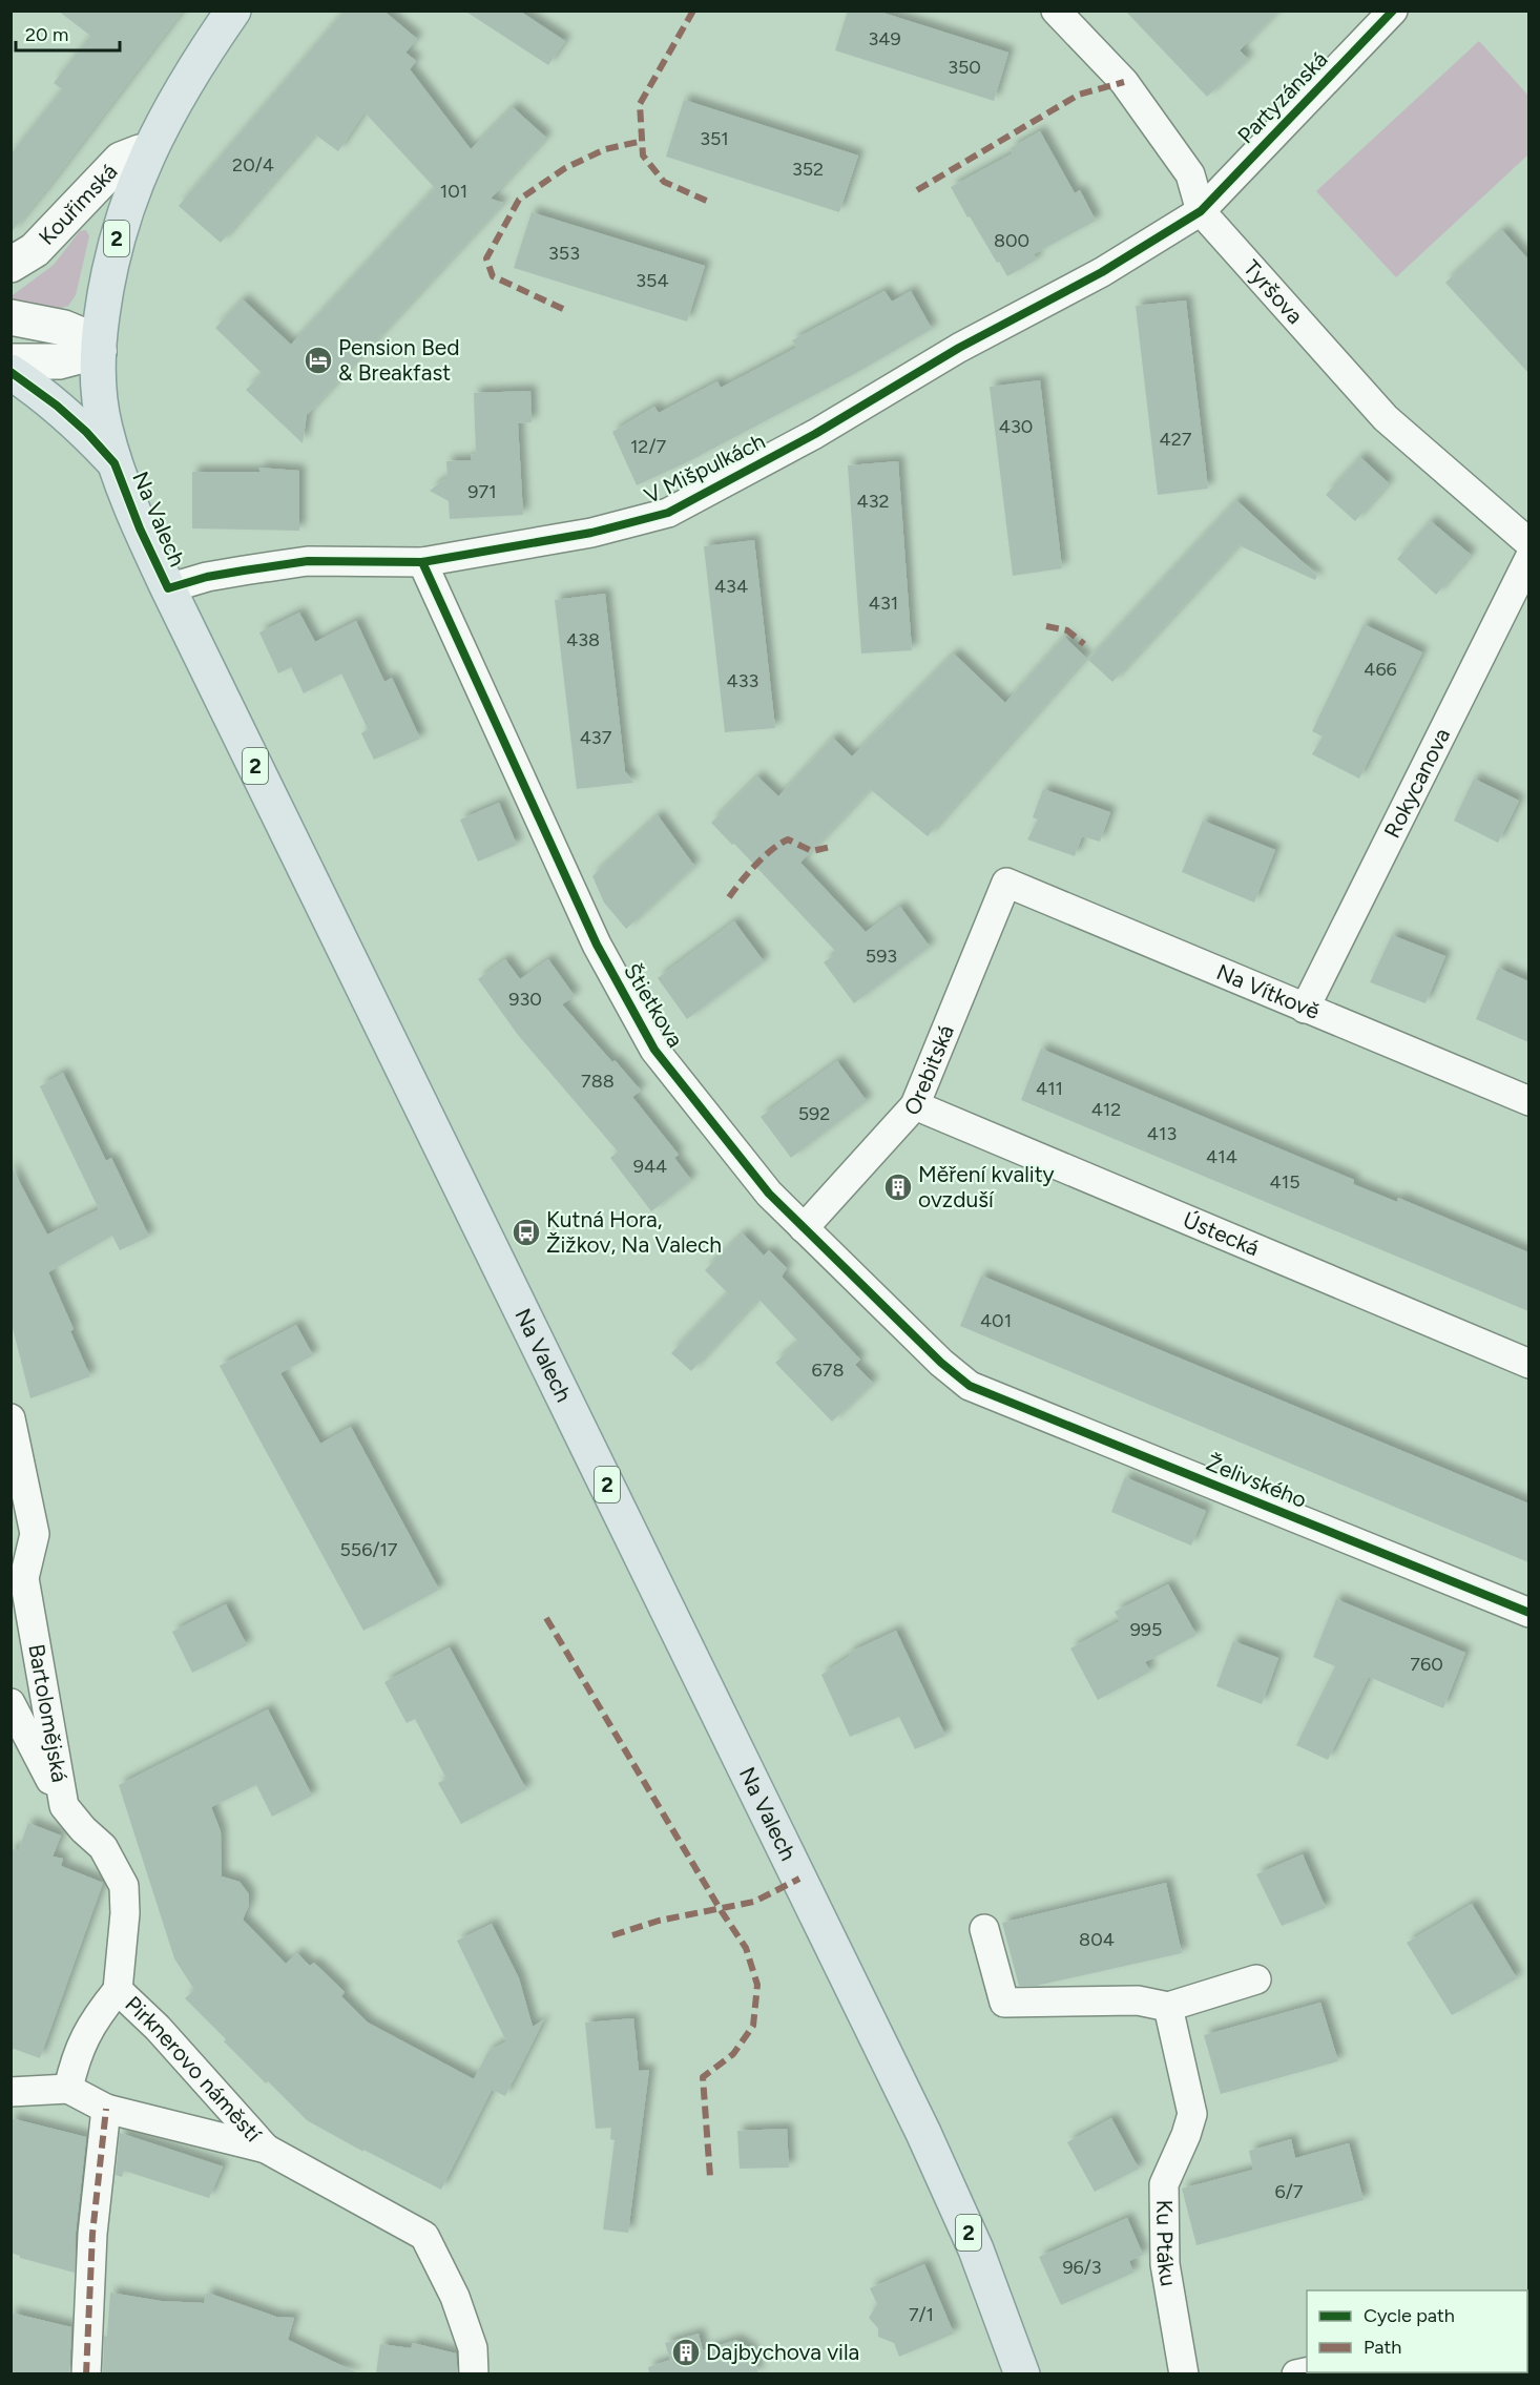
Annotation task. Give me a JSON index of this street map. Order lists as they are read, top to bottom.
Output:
{
  "streets": {
    "main road": ["Kouřimská", "2", "Na Valech"],
    "street": [
      "Partyzánská",
      "Tyršova",
      "V Mišpulkách",
      "Rokycanova",
      "Na Vítkově",
      "Štietkova",
      "Orebitská",
      "Ústecká",
      "Želivského",
      "Bartolomějská",
      "Pirknerovo náměstí",
      "Ku Ptáku"
    ]
  },
  "crossings": [
    ["Partyzánská", "Tyršova"],
    ["Partyzánská", "V Mišpulkách"],
    ["Kouřimská", "Na Valech"],
    ["Tyršova", "V Mišpulkách"],
    ["V Mišpulkách", "Na Valech"],
    ["V Mišpulkách", "Štietkova"],
    ["Rokycanova", "Na Vítkově"],
    ["Na Vítkově", "Orebitská"],
    ["Štietkova", "Orebitská"],
    ["Štietkova", "Želivského"],
    ["Orebitská", "Ústecká"],
    ["Bartolomějská", "Pirknerovo náměstí"]
  ],
  "places": {
    "hotel": ["Pension Bed & Breakfast"],
    "building": ["Měření kvality ovzduší", "Dajbychova vila"],
    "bus stop": ["Kutná Hora, Žižkov, Na Valech"]
  },
  "house_numbers": [
    "349",
    "350",
    "351",
    "20/4",
    "352",
    "101",
    "800",
    "353",
    "354",
    "430",
    "427",
    "12/7",
    "971",
    "432",
    "434",
    "431",
    "438",
    "466",
    "433",
    "437",
    "593",
    "930",
    "788",
    "411",
    "412",
    "592",
    "413",
    "414",
    "944",
    "415",
    "401",
    "678",
    "556/17",
    "995",
    "760",
    "804",
    "6/7",
    "96/3",
    "7/1"
  ],
  "legend": ["Cycle path", "Path"],
  "scale_bar": "20 m"
}
